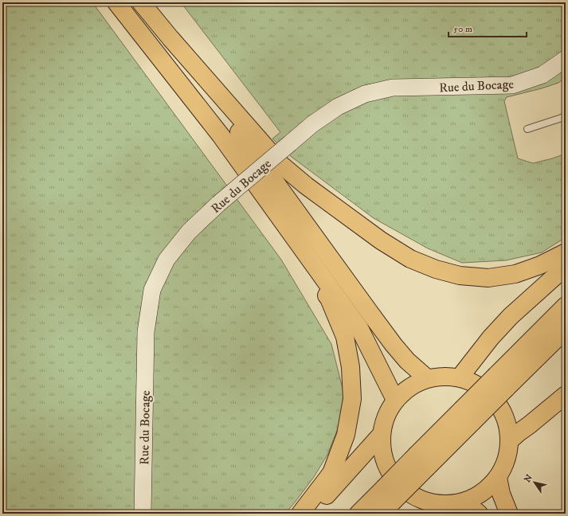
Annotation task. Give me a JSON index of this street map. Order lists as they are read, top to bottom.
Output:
{
  "streets": {
    "street": ["Rue du Bocage"]
  },
  "scale_bar": "50 m",
  "north": "top left"
}
